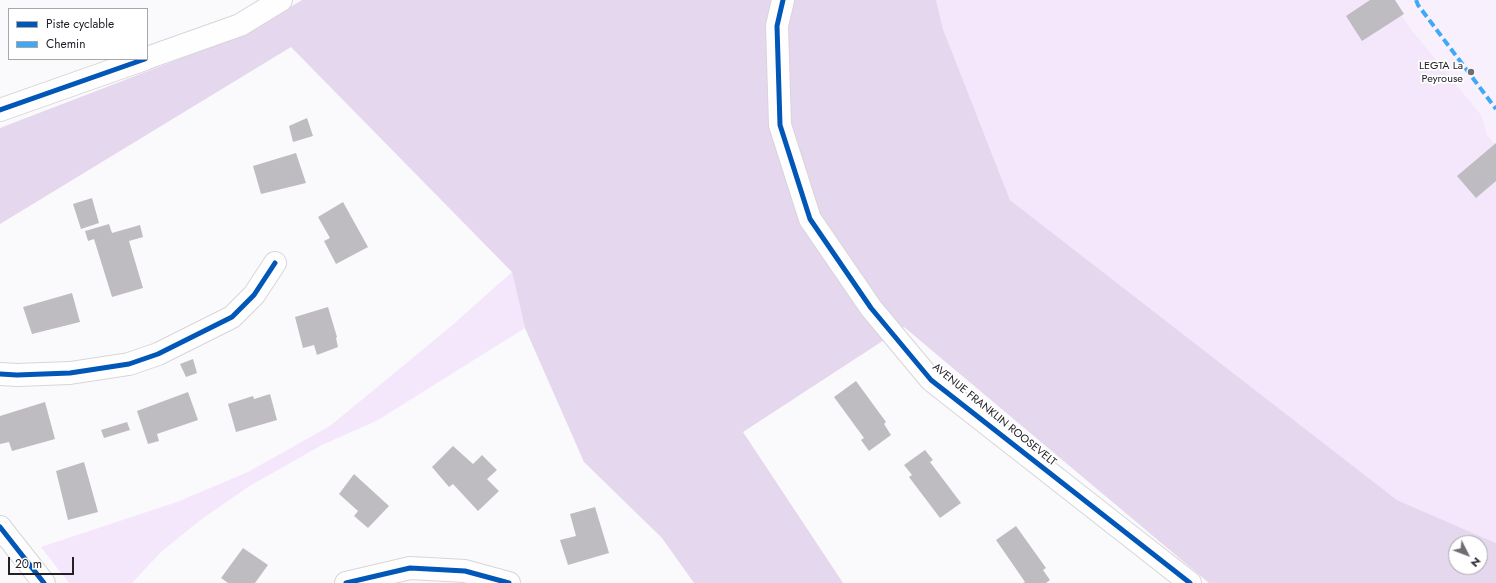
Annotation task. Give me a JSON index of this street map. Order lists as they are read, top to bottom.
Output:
{
  "streets": {
    "street": ["AVENUE FRANKLIN ROOSEVELT"]
  },
  "places": ["LEGTA La Peyrouse"],
  "legend": ["Piste cyclable", "Chemin"],
  "scale_bar": "20 m",
  "north": "bottom right"
}
